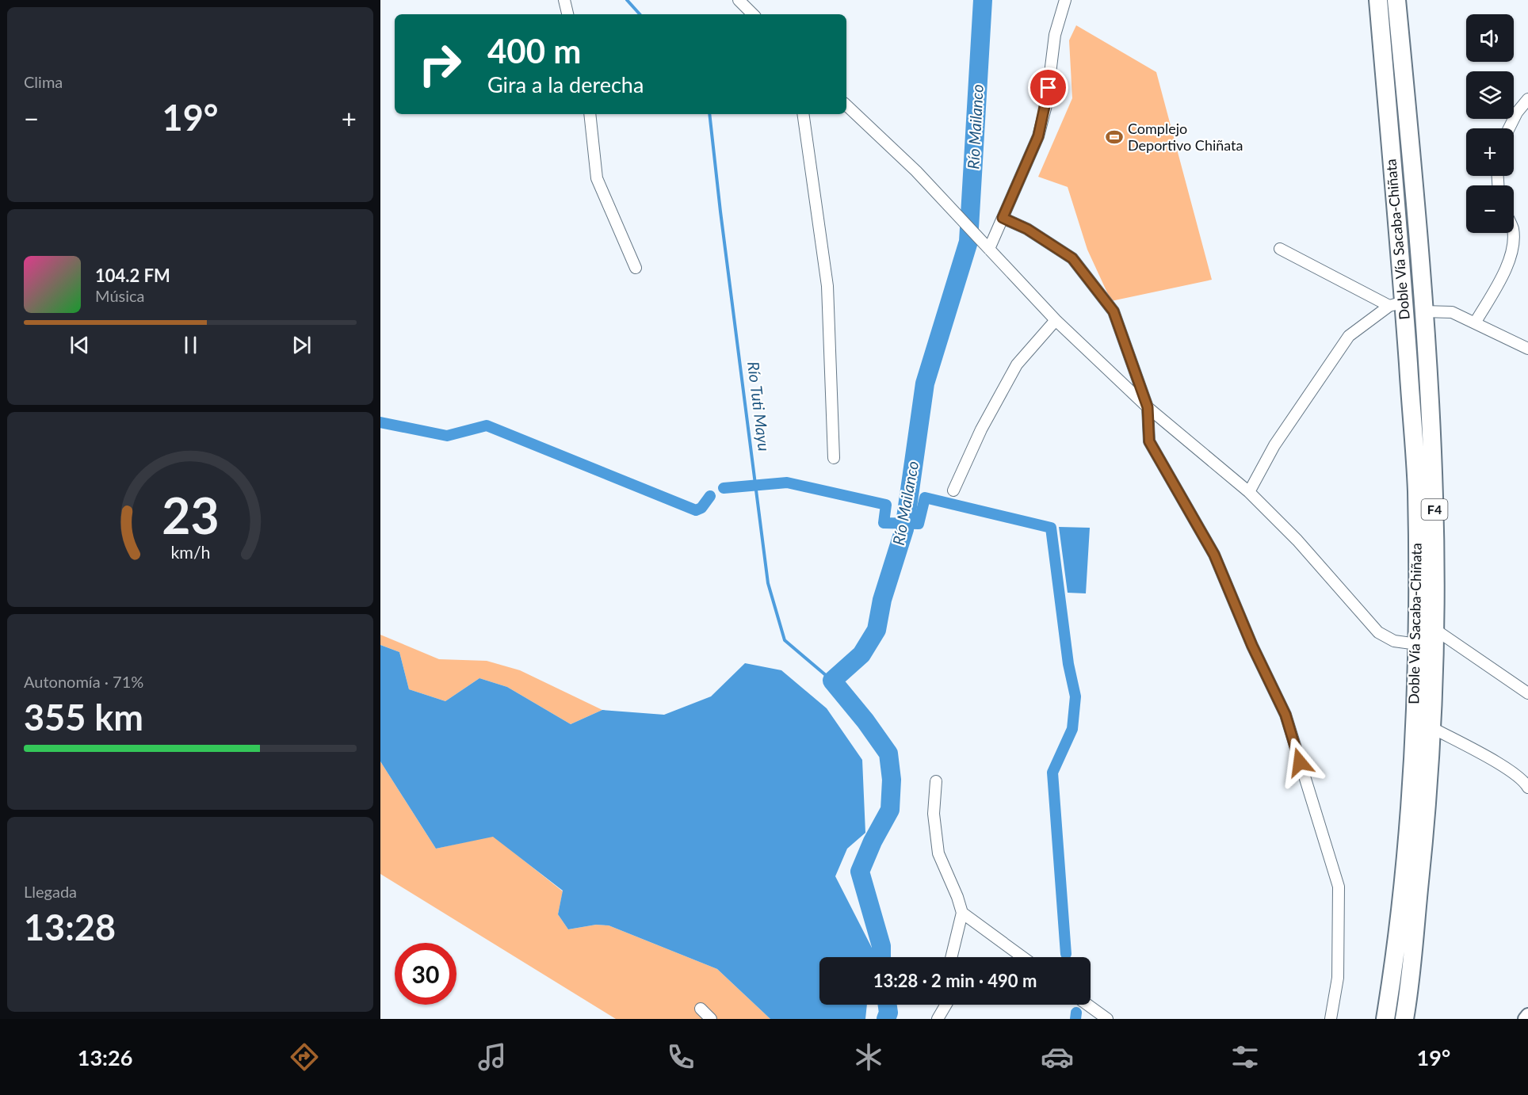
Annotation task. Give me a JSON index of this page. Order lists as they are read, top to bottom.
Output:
{
  "streets": {
    "highway": ["Doble Vía Sacaba-Chiñata", "F4"]
  },
  "water": ["Río Mailanco", "Río Tuti Mayu"],
  "places": {
    "sports": ["Complejo Deportivo Chiñata"]
  },
  "page": {
    "tile": [
      "Clima",
      ["Autonomía · 71%", "355 km"],
      ["Llegada", "13:28"]
    ],
    "map_buttons": ["+", "−"],
    "turn": ["400 m", "Gira a la derecha"],
    "heat": ["−", "19°", "+"],
    "song": ["104.2 FM", "Música"],
    "limit": "30",
    "trip": "13:28 · 2 min · 490 m",
    "tabs": ["13:26", "19°"],
    "gauge": ["23", "km/h"]
  }
}
